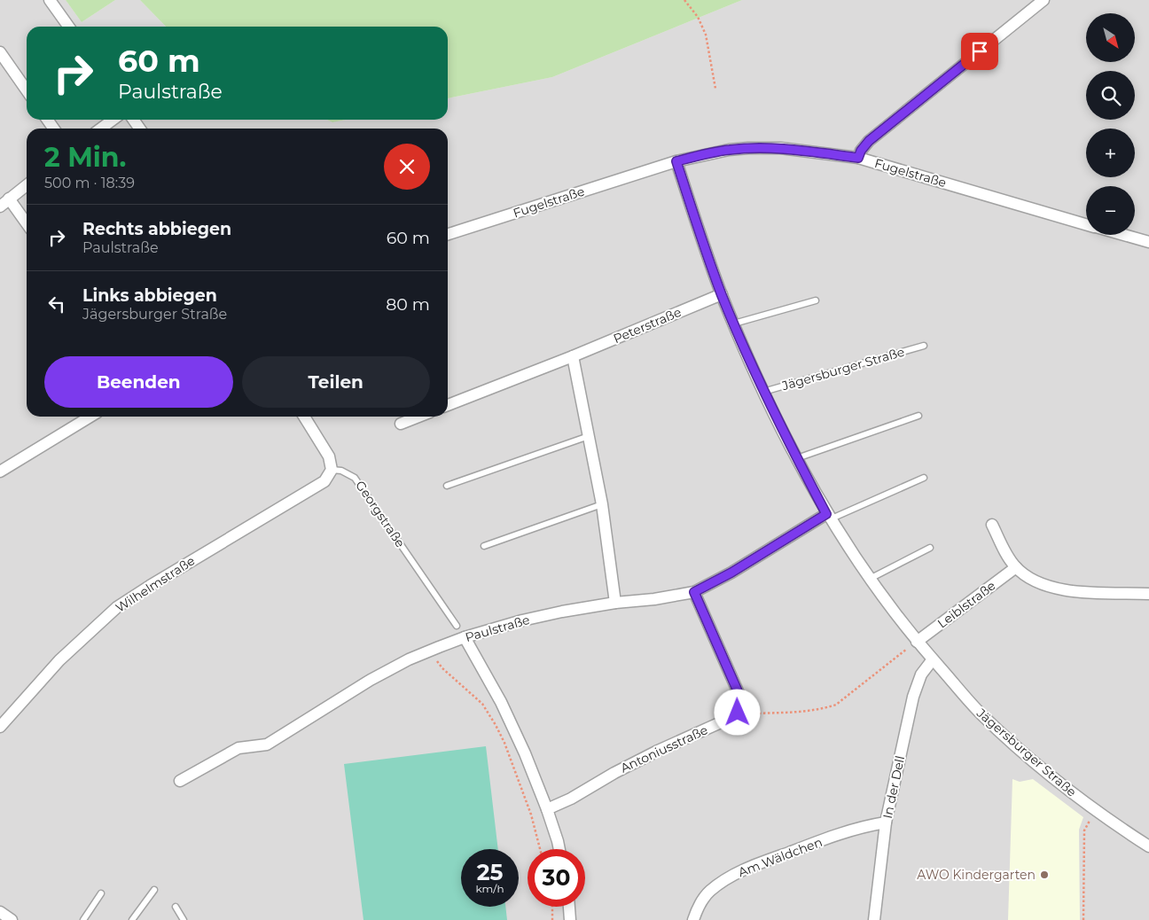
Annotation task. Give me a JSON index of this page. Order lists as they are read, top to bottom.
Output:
{
  "streets": {
    "street": [
      "Fugelstraße",
      "Peterstraße",
      "Jägersburger Straße",
      "Wilhelmstraße",
      "Leiblstraße",
      "Paulstraße",
      "Antoniusstraße",
      "In der Dell",
      "Am Wäldchen"
    ],
    "lane": ["Georgstraße"]
  },
  "crossings": [
    ["Fugelstraße", "Jägersburger Straße"],
    ["Peterstraße", "Jägersburger Straße"],
    ["Jägersburger Straße", "Leiblstraße"],
    ["Jägersburger Straße", "Paulstraße"],
    ["Jägersburger Straße", "In der Dell"],
    ["Georgstraße", "Wilhelmstraße"],
    ["In der Dell", "Am Wäldchen"]
  ],
  "places": ["AWO Kindergarten"],
  "north": "bottom right",
  "page": {
    "map_buttons": ["+", "−"],
    "turn": ["60 m", "Paulstraße"],
    "heading": ["2 Min.", "500 m · 18:39"],
    "list": [
      {
        "name": "Rechts abbiegen",
        "note": "Paulstraße",
        "value": "60 m"
      },
      {
        "name": "Links abbiegen",
        "note": "Jägersburger Straße",
        "value": "80 m"
      }
    ],
    "buttons": ["Beenden", "Teilen"],
    "speed": "25 km/h",
    "limit": "30"
  }
}
